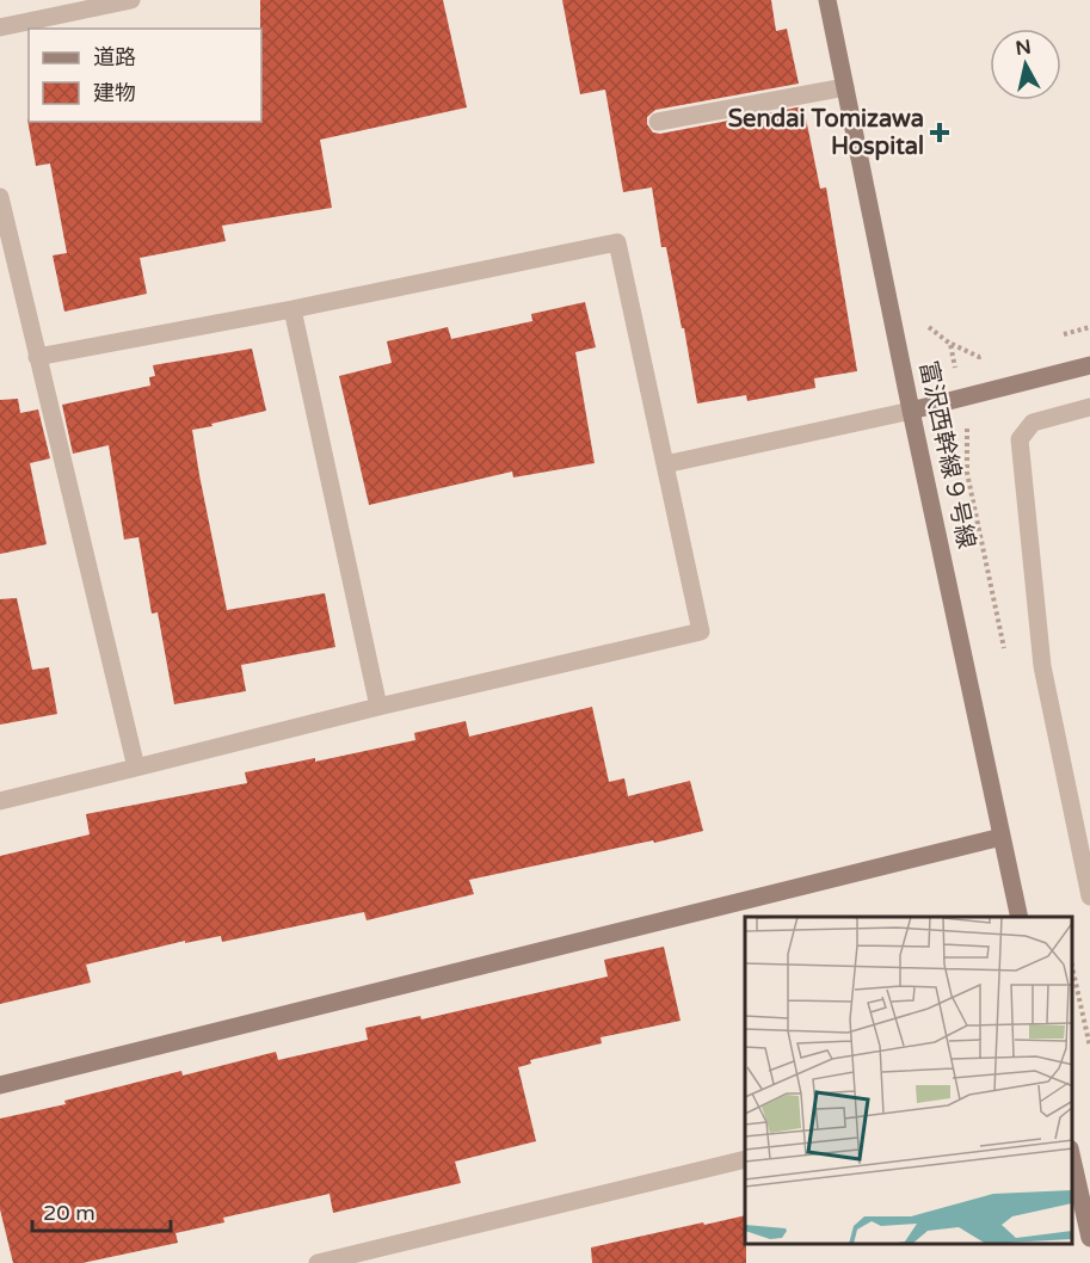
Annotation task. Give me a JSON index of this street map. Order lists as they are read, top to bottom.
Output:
{
  "streets": {
    "street": ["富沢西幹線９号線"]
  },
  "places": {
    "health": ["Sendai Tomizawa Hospital"]
  },
  "legend": ["道路", "建物"],
  "scale_bar": "20 m",
  "north": "top"
}
